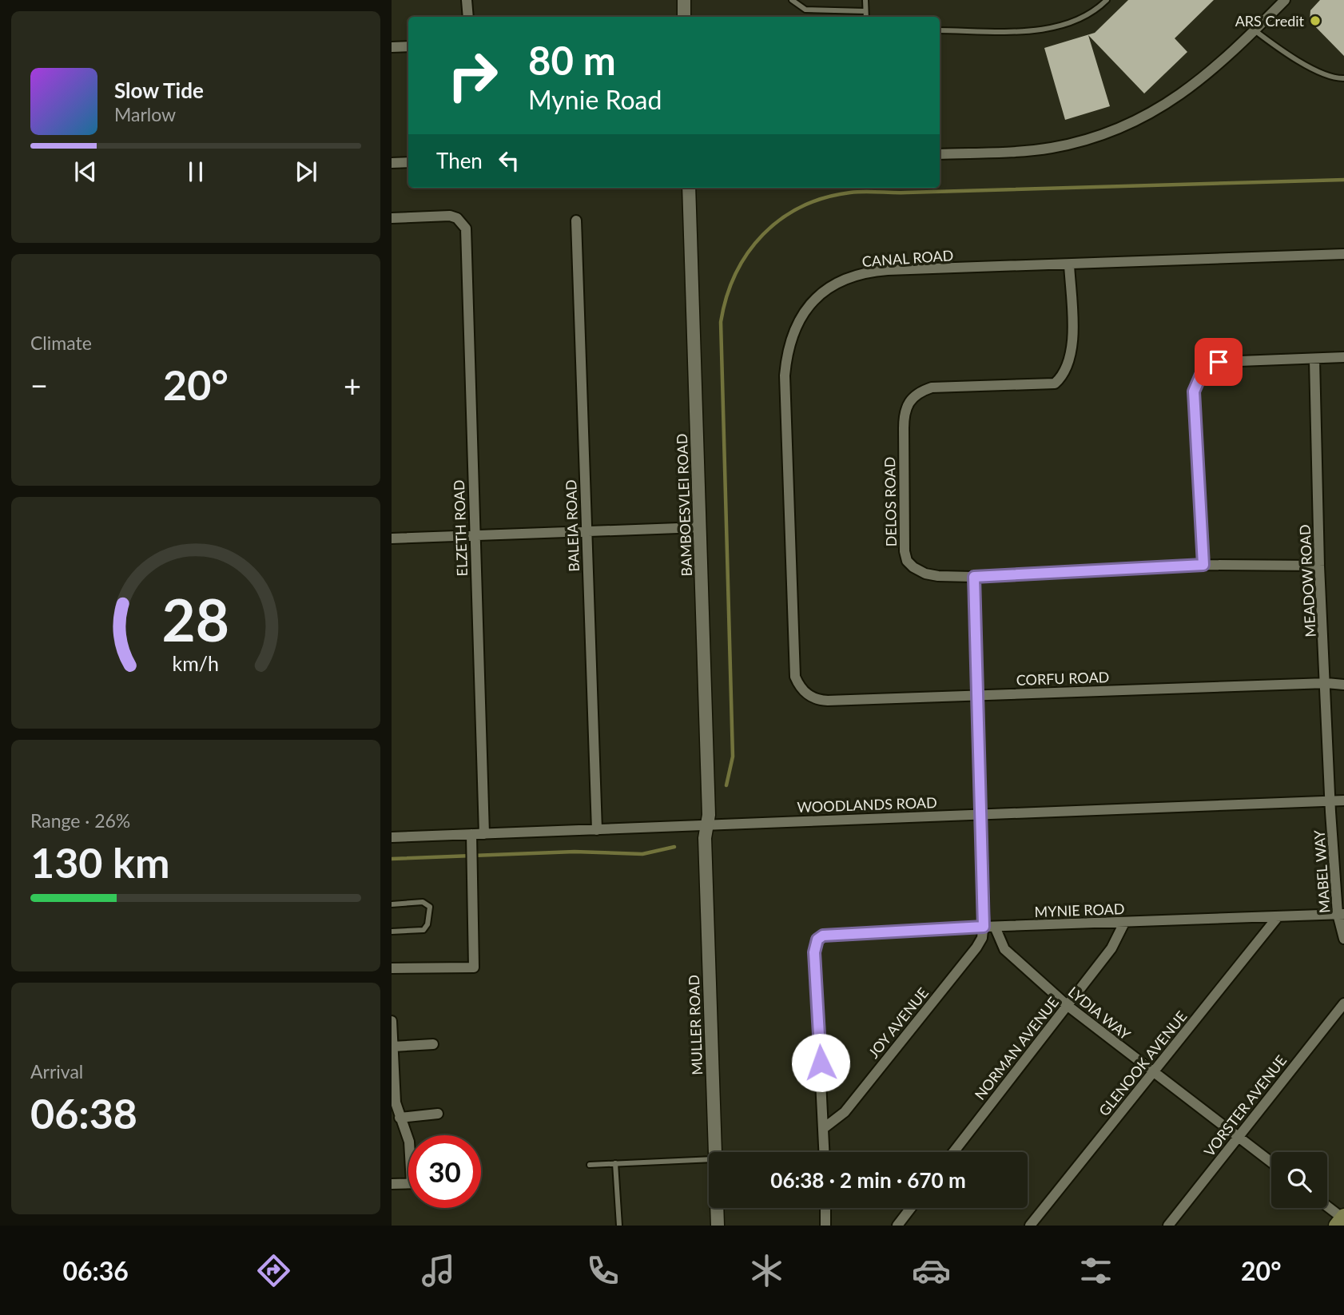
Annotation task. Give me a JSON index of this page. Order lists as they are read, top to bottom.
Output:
{
  "streets": {
    "street": [
      "CANAL ROAD",
      "DELOS ROAD",
      "BAMBOESVLEI ROAD",
      "BALEIA ROAD",
      "ELZETH ROAD",
      "MEADOW ROAD",
      "CORFU ROAD",
      "WOODLANDS ROAD",
      "MABEL WAY",
      "MYNIE ROAD",
      "LYDIA WAY",
      "JOY AVENUE",
      "MULLER ROAD",
      "NORMAN AVENUE",
      "GLENOOK AVENUE",
      "VORSTER AVENUE"
    ]
  },
  "crossings": [
    ["CANAL ROAD", "DELOS ROAD"],
    ["CANAL ROAD", "CORFU ROAD"],
    ["DELOS ROAD", "MEADOW ROAD"],
    ["BAMBOESVLEI ROAD", "WOODLANDS ROAD"],
    ["BAMBOESVLEI ROAD", "MULLER ROAD"],
    ["BALEIA ROAD", "WOODLANDS ROAD"],
    ["ELZETH ROAD", "WOODLANDS ROAD"],
    ["MEADOW ROAD", "CORFU ROAD"],
    ["MEADOW ROAD", "WOODLANDS ROAD"],
    ["MEADOW ROAD", "MABEL WAY"],
    ["WOODLANDS ROAD", "MABEL WAY"],
    ["WOODLANDS ROAD", "MULLER ROAD"],
    ["MABEL WAY", "MYNIE ROAD"],
    ["MYNIE ROAD", "LYDIA WAY"],
    ["MYNIE ROAD", "JOY AVENUE"],
    ["MYNIE ROAD", "NORMAN AVENUE"],
    ["MYNIE ROAD", "GLENOOK AVENUE"],
    ["LYDIA WAY", "NORMAN AVENUE"],
    ["LYDIA WAY", "GLENOOK AVENUE"],
    ["LYDIA WAY", "VORSTER AVENUE"]
  ],
  "places": ["ARS Credit"],
  "page": {
    "turn": ["80 m", "Mynie Road"],
    "song": ["Slow Tide", "Marlow"],
    "then": "Then",
    "tile": [
      "Climate",
      ["Range · 26%", "130 km"],
      ["Arrival", "06:38"]
    ],
    "heat": ["−", "20°", "+"],
    "limit": "30",
    "trip": "06:38 · 2 min · 670 m",
    "tabs": ["06:36", "20°"],
    "gauge": ["28", "km/h"]
  }
}
